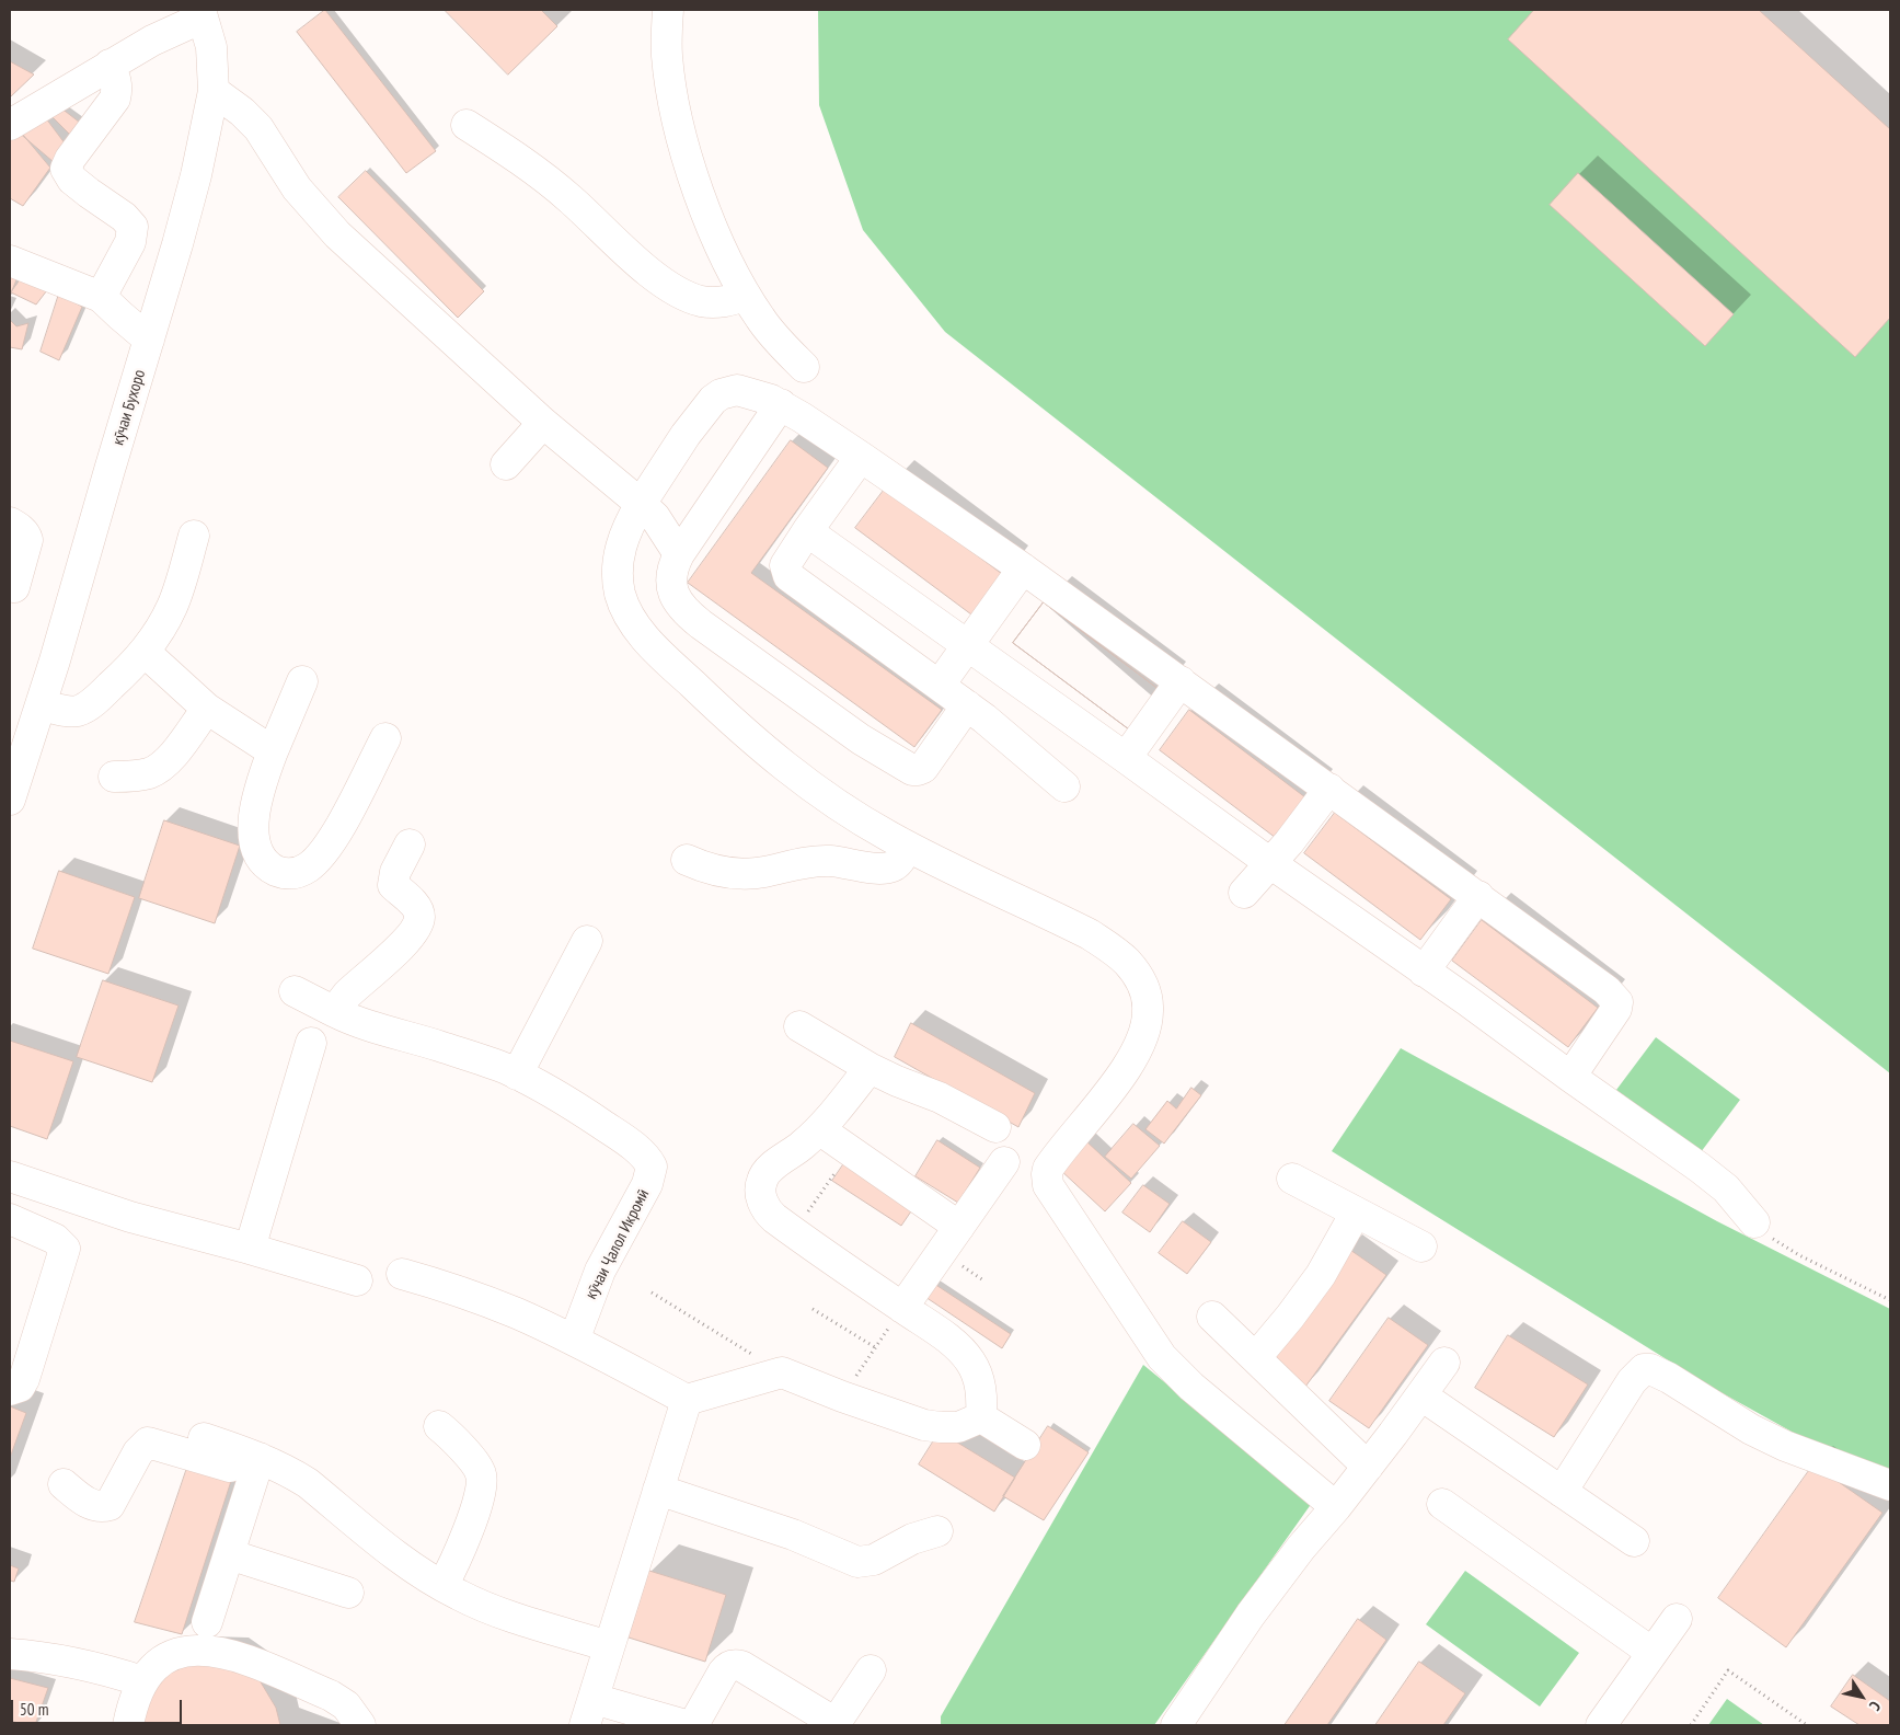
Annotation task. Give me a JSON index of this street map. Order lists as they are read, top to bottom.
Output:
{
  "streets": {
    "street": ["кӯчаи Бухоро", "кӯчаи Ҷалол Икромӣ"]
  },
  "scale_bar": "50 m",
  "north": "bottom right"
}
